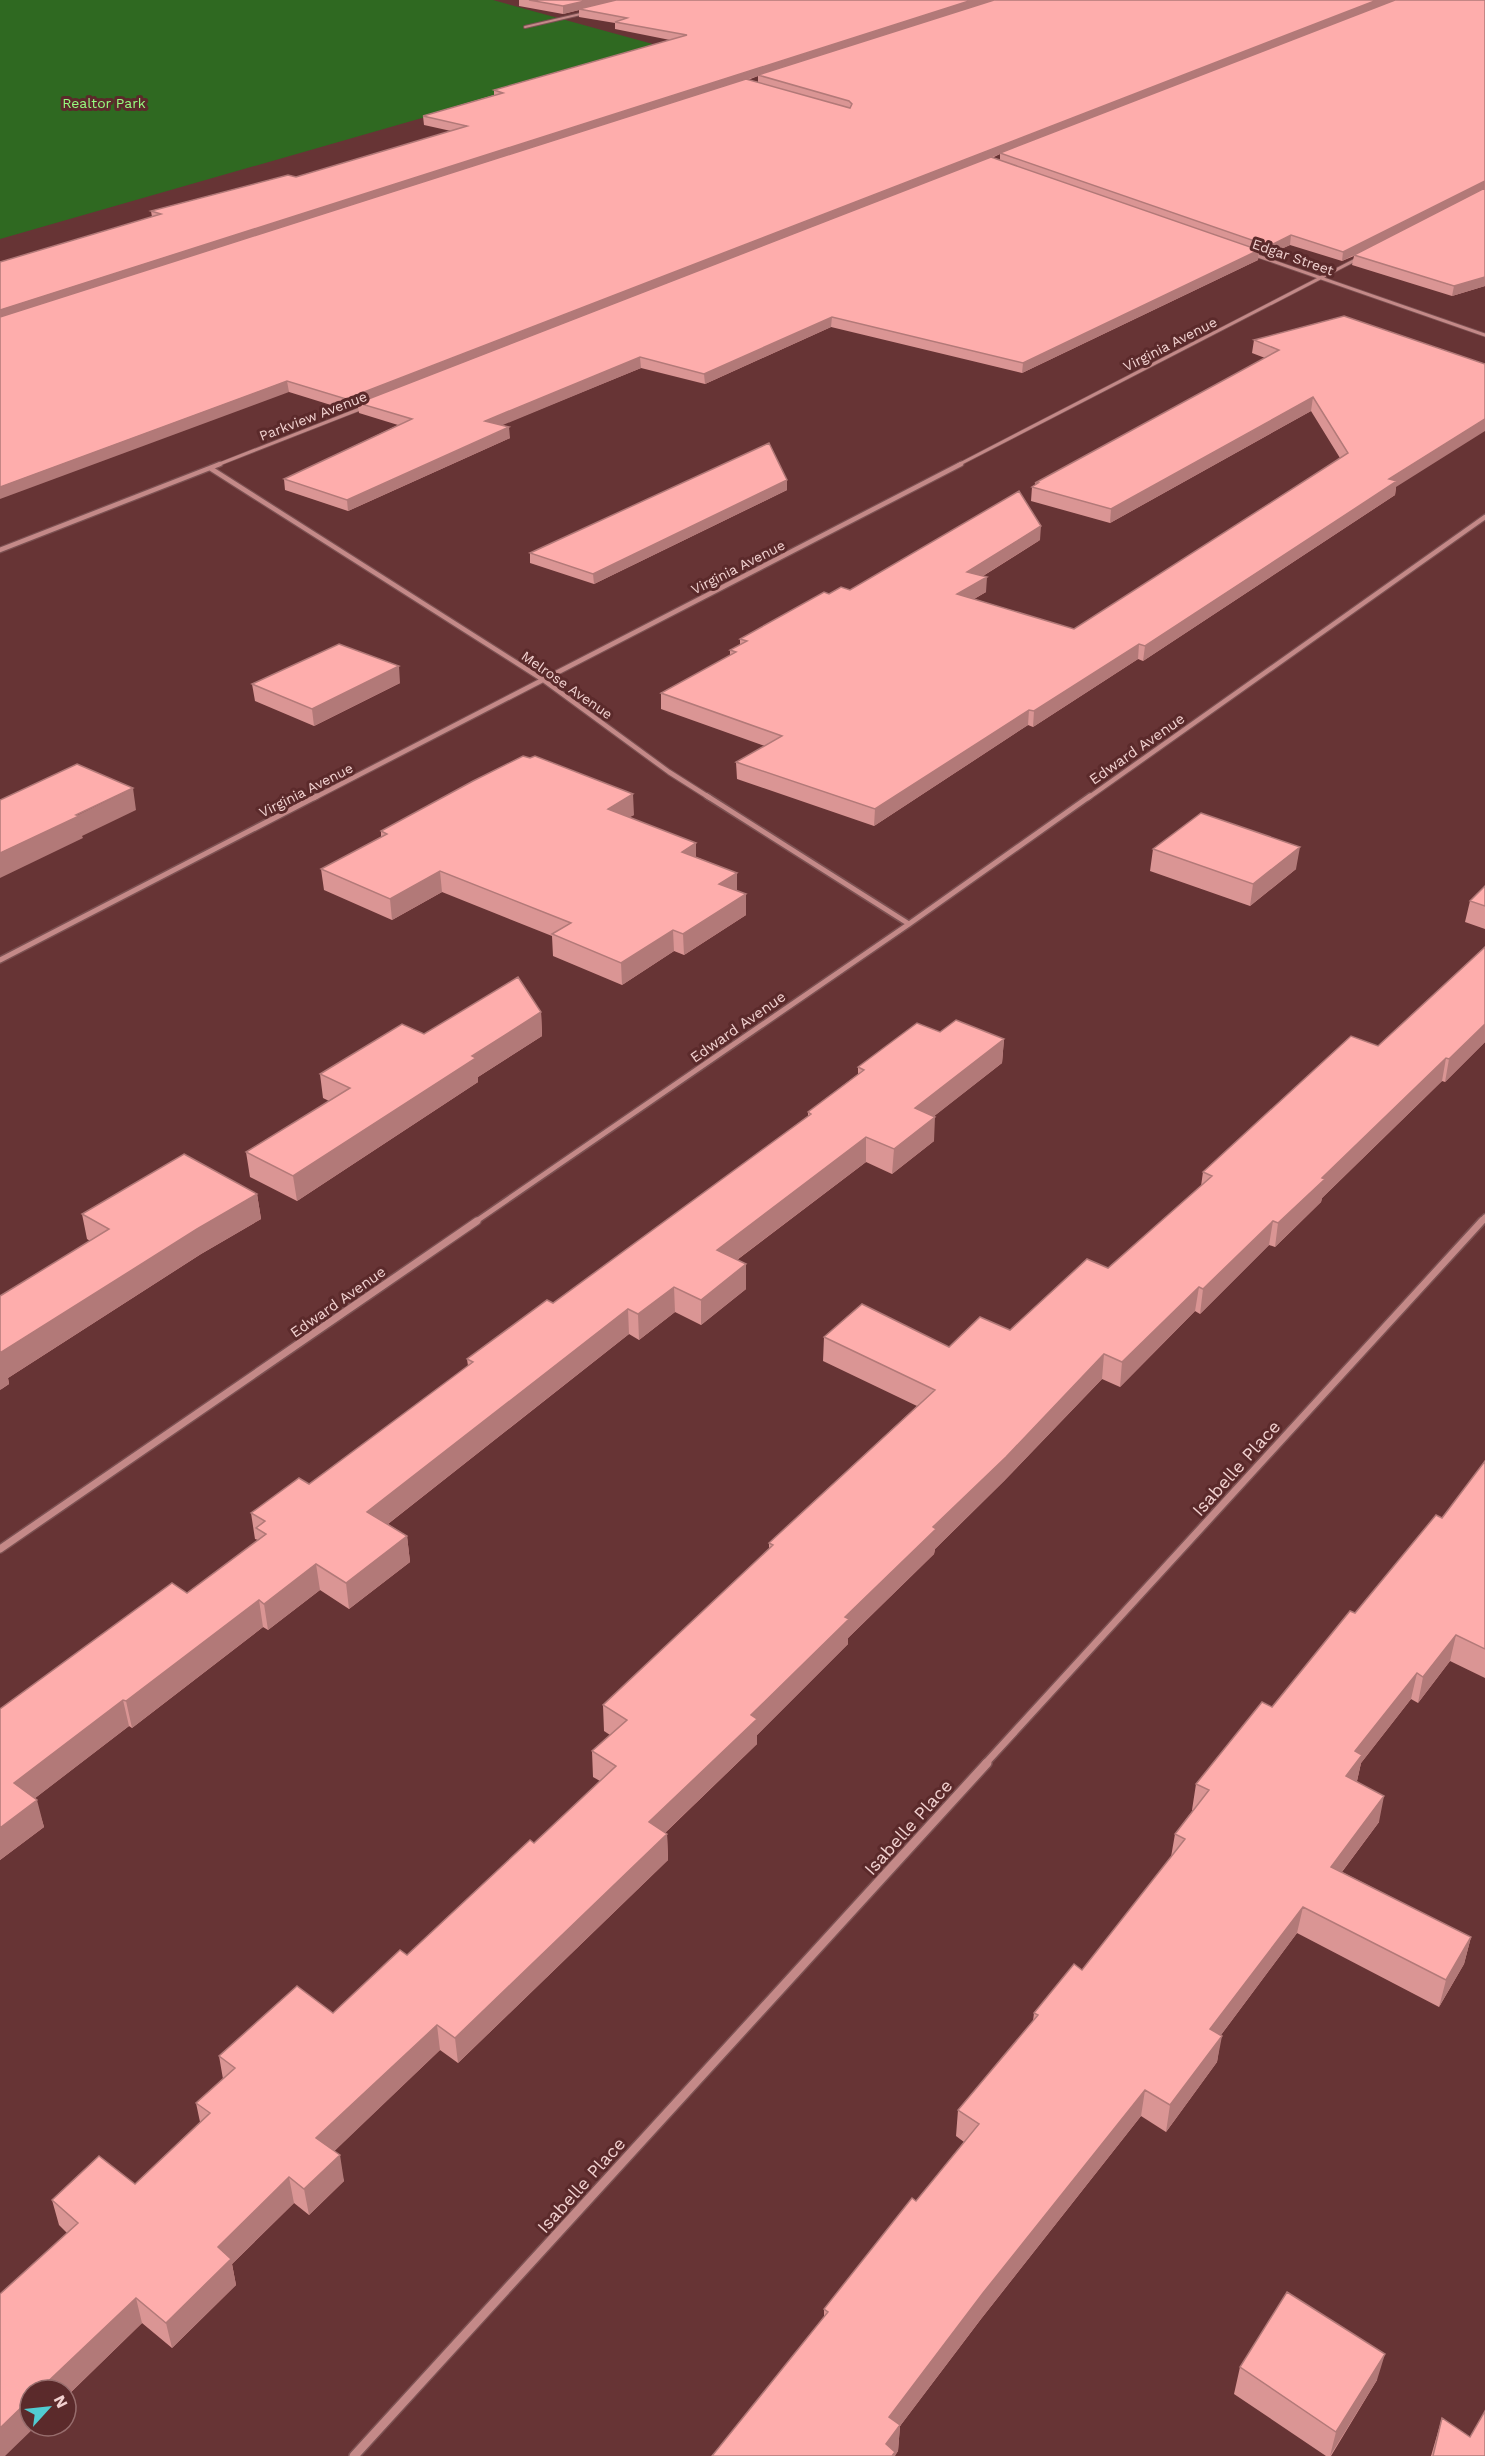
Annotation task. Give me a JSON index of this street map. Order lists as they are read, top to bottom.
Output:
{
  "streets": {
    "street": [
      "Edgar Street",
      "Virginia Avenue",
      "Parkview Avenue",
      "Melrose Avenue",
      "Edward Avenue",
      "Isabelle Place"
    ]
  },
  "crossings": [
    ["Edgar Street", "Virginia Avenue"],
    ["Virginia Avenue", "Melrose Avenue"],
    ["Parkview Avenue", "Melrose Avenue"],
    ["Melrose Avenue", "Edward Avenue"]
  ],
  "parks": ["Realtor Park"],
  "north": "top right"
}
